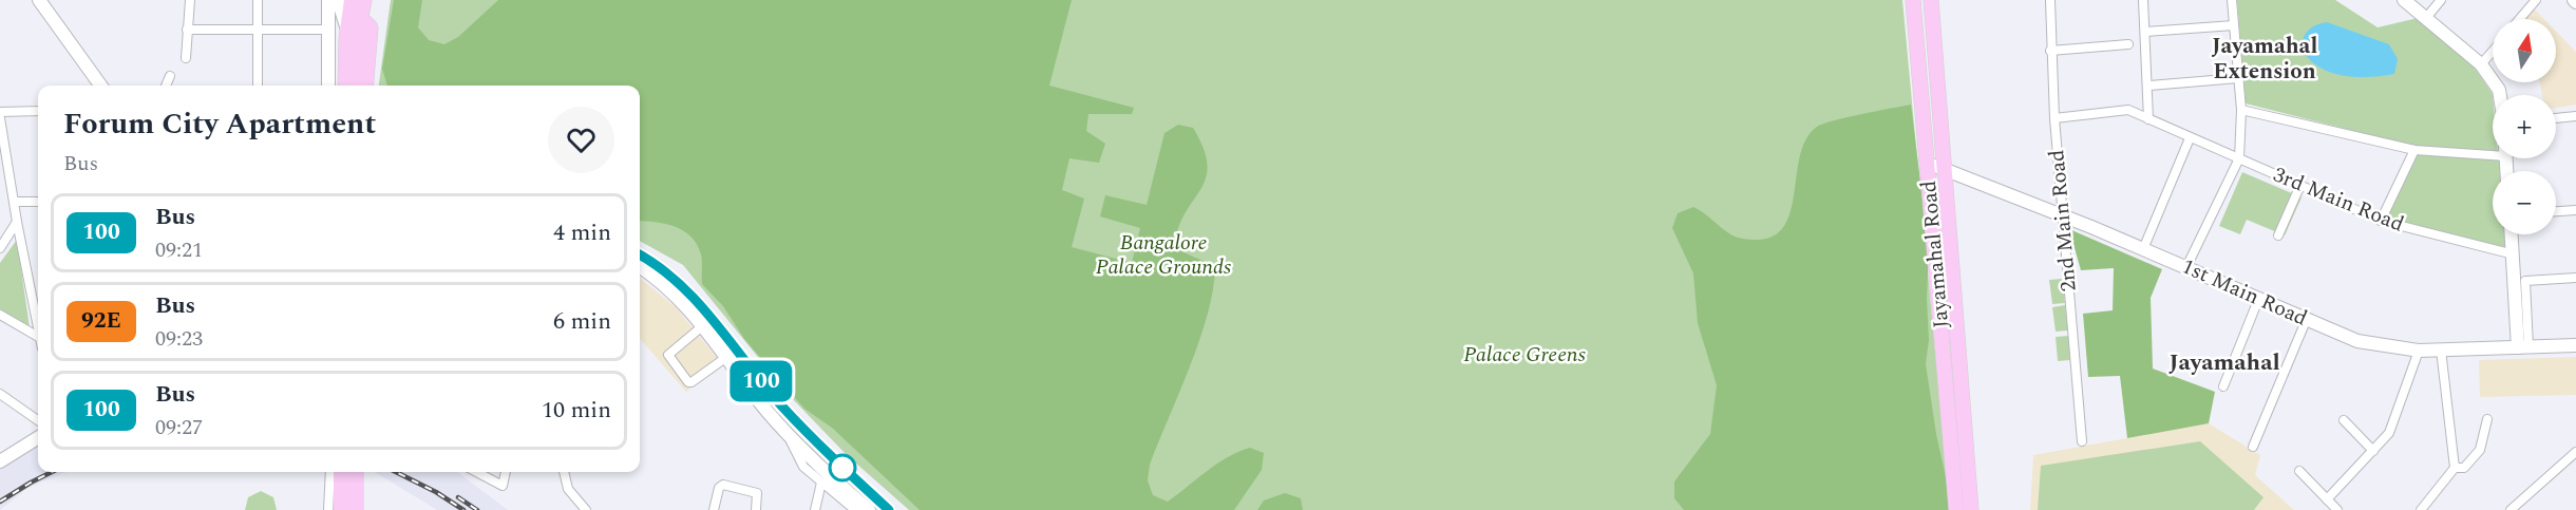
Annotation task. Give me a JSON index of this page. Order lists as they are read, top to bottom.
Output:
{
  "streets": {
    "main road": ["Jayamahal Road"],
    "street": ["3rd Main Road", "2nd Main Road", "1st Main Road"]
  },
  "crossings": [
    ["3rd Main Road", "2nd Main Road"],
    ["2nd Main Road", "1st Main Road"],
    ["Jayamahal Road", "1st Main Road"]
  ],
  "districts": ["Jayamahal Extension", "Jayamahal"],
  "parks": ["Bangalore Palace Grounds", "Palace Greens"],
  "lines": ["bus line 100"],
  "north": "top",
  "page": {
    "on_map": "100",
    "map_buttons": ["+", "−"],
    "heading": ["Forum City Apartment", "Bus"],
    "list": [
      {
        "mark": "100",
        "name": "Bus",
        "note": "09:21",
        "value": "4 min"
      },
      {
        "mark": "92E",
        "name": "Bus",
        "note": "09:23",
        "value": "6 min"
      },
      {
        "mark": "100",
        "name": "Bus",
        "note": "09:27",
        "value": "10 min"
      }
    ]
  }
}
